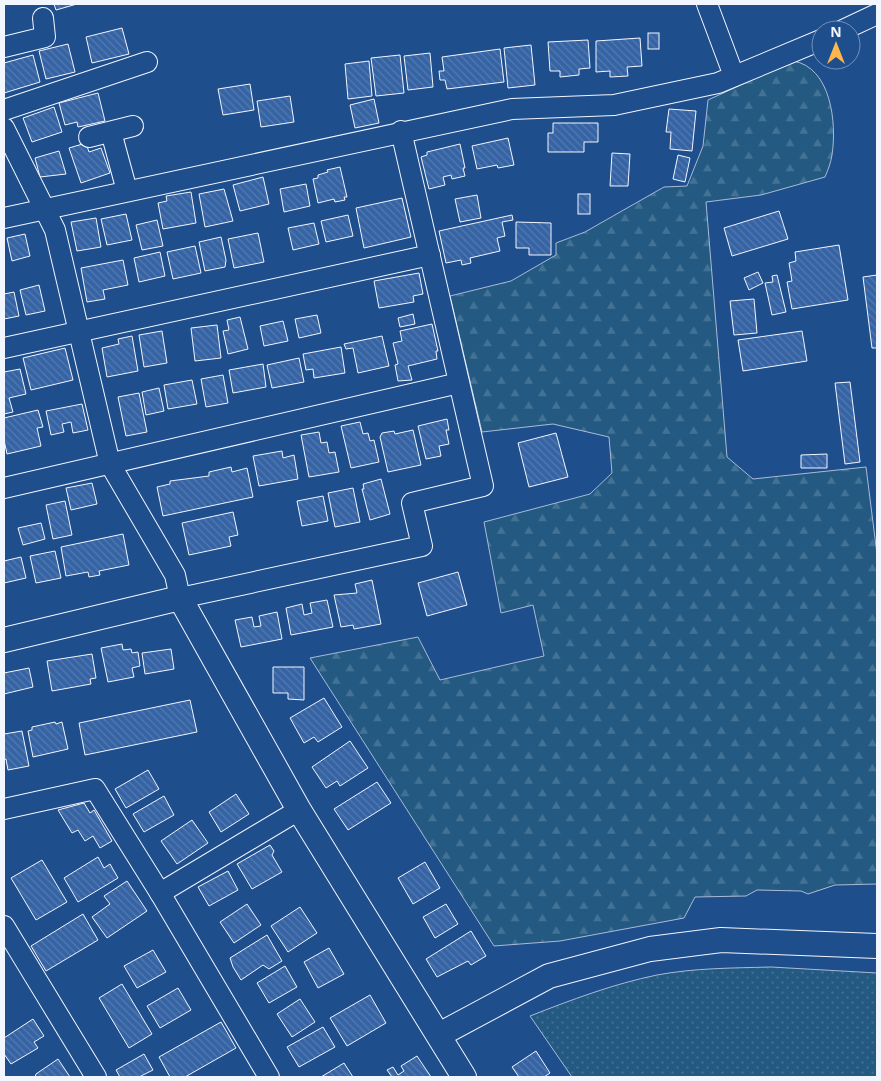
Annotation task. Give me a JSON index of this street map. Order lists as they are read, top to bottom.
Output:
{
  "north": "top"
}
